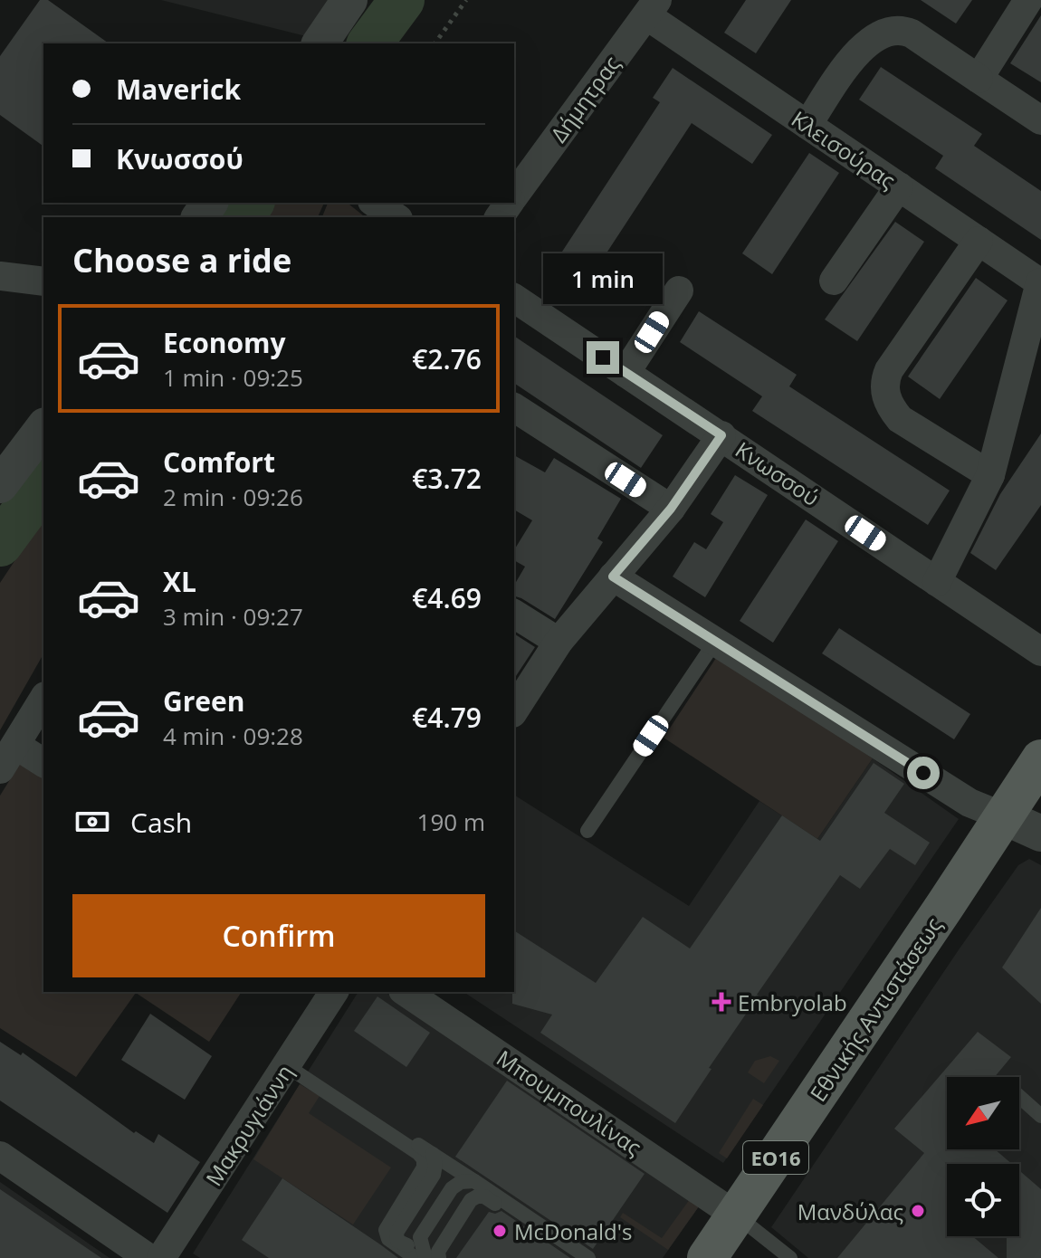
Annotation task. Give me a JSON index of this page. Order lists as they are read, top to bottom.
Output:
{
  "streets": {
    "main road": ["Εθνικής Αντιστάσεως", "ΕΟ16"],
    "street": [
      "Δήμητρας",
      "Κλεισούρας",
      "Κνωσσού",
      "Μπουμπουλίνας",
      "Μακρυγιάννη"
    ]
  },
  "crossings": [
    ["Δήμητρας", "Κλεισούρας"],
    ["Εθνικής Αντιστάσεως", "Μπουμπουλίνας"]
  ],
  "places": {
    "health": ["Embryolab"],
    "other": ["Μανδύλας", "McDonald's"]
  },
  "north": "bottom left",
  "page": {
    "banner": ["Maverick", "Κνωσσού"],
    "heading": "Choose a ride",
    "bubble": "1 min",
    "list": [
      {
        "name": "Economy",
        "note": "1 min · 09:25",
        "value": "€2.76"
      },
      {
        "name": "Comfort",
        "note": "2 min · 09:26",
        "value": "€3.72"
      },
      {
        "name": "XL",
        "note": "3 min · 09:27",
        "value": "€4.69"
      },
      {
        "name": "Green",
        "note": "4 min · 09:28",
        "value": "€4.79"
      }
    ],
    "pay": ["Cash", "190 m"],
    "buttons": "Confirm"
  }
}
